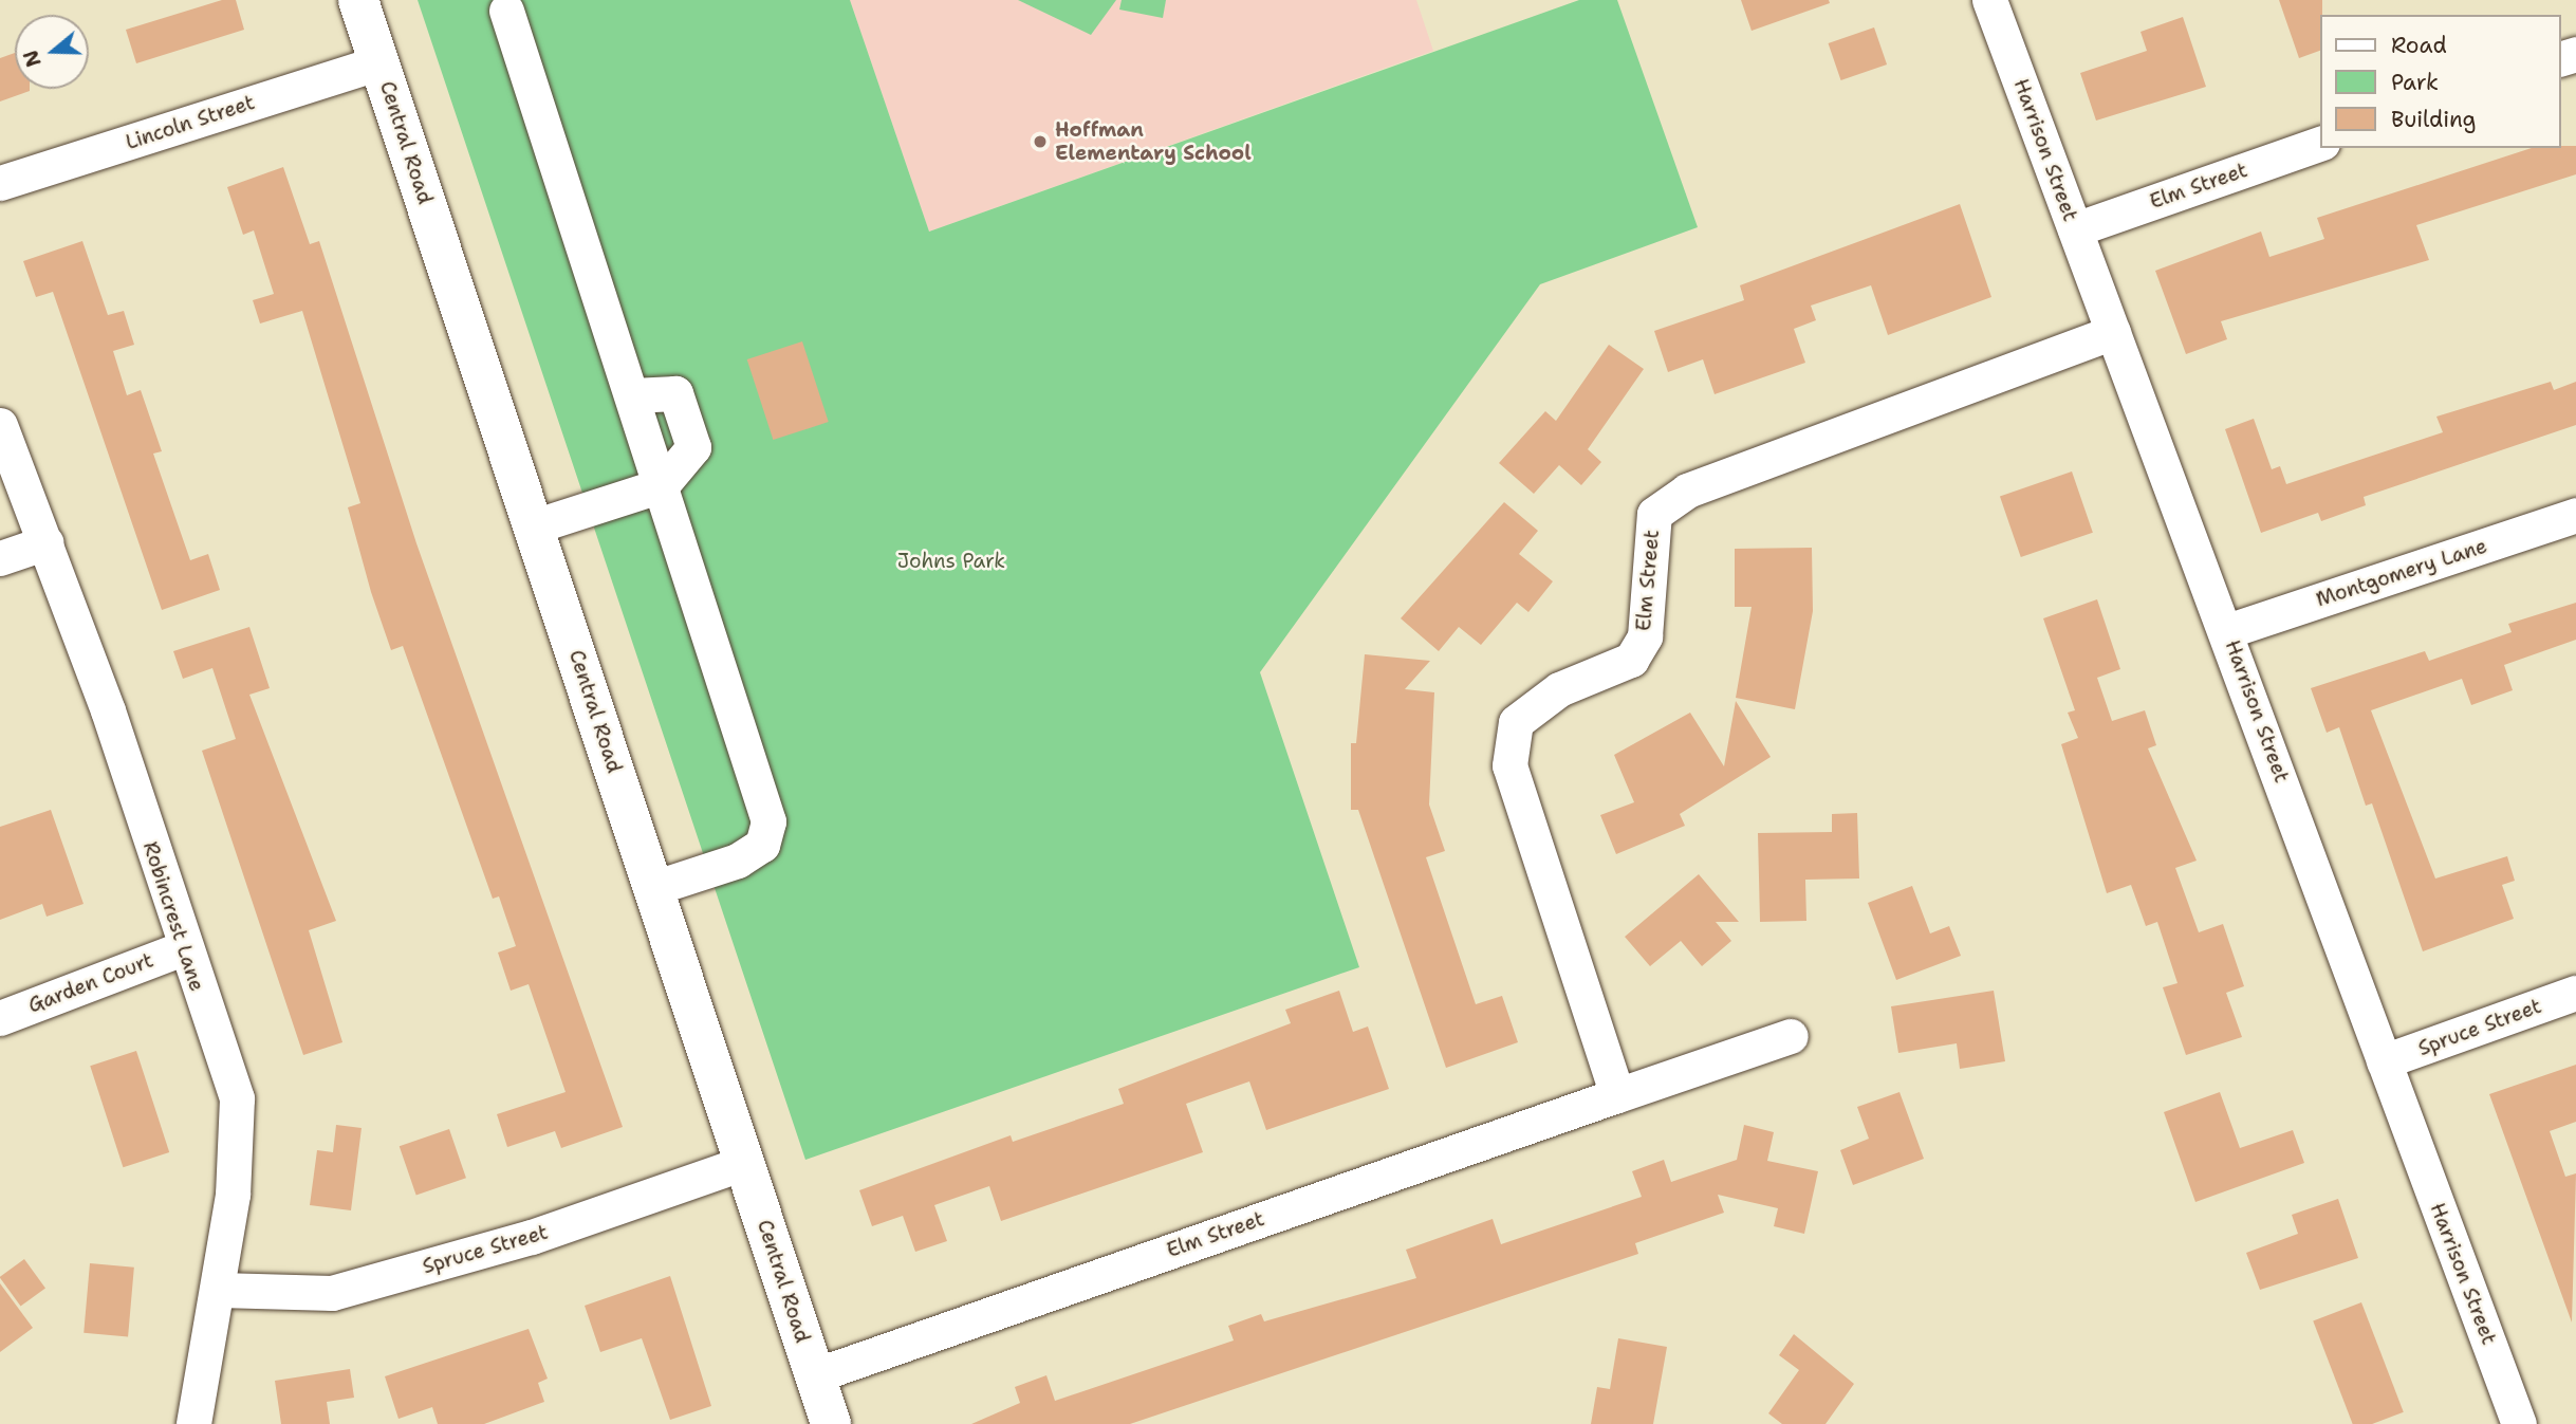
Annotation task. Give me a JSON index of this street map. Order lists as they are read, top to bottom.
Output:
{
  "streets": {
    "main road": ["Central Road"],
    "street": [
      "Lincoln Street",
      "Harrison Street",
      "Elm Street",
      "Montgomery Lane",
      "Robincrest Lane",
      "Garden Court",
      "Spruce Street"
    ]
  },
  "crossings": [
    ["Lincoln Street", "Central Road"],
    ["Central Road", "Elm Street"],
    ["Central Road", "Spruce Street"],
    ["Harrison Street", "Elm Street"],
    ["Harrison Street", "Montgomery Lane"],
    ["Harrison Street", "Spruce Street"],
    ["Robincrest Lane", "Garden Court"],
    ["Robincrest Lane", "Spruce Street"]
  ],
  "parks": ["Johns Park"],
  "places": ["Hoffman Elementary School"],
  "legend": ["Road", "Park", "Building"],
  "north": "left"
}
